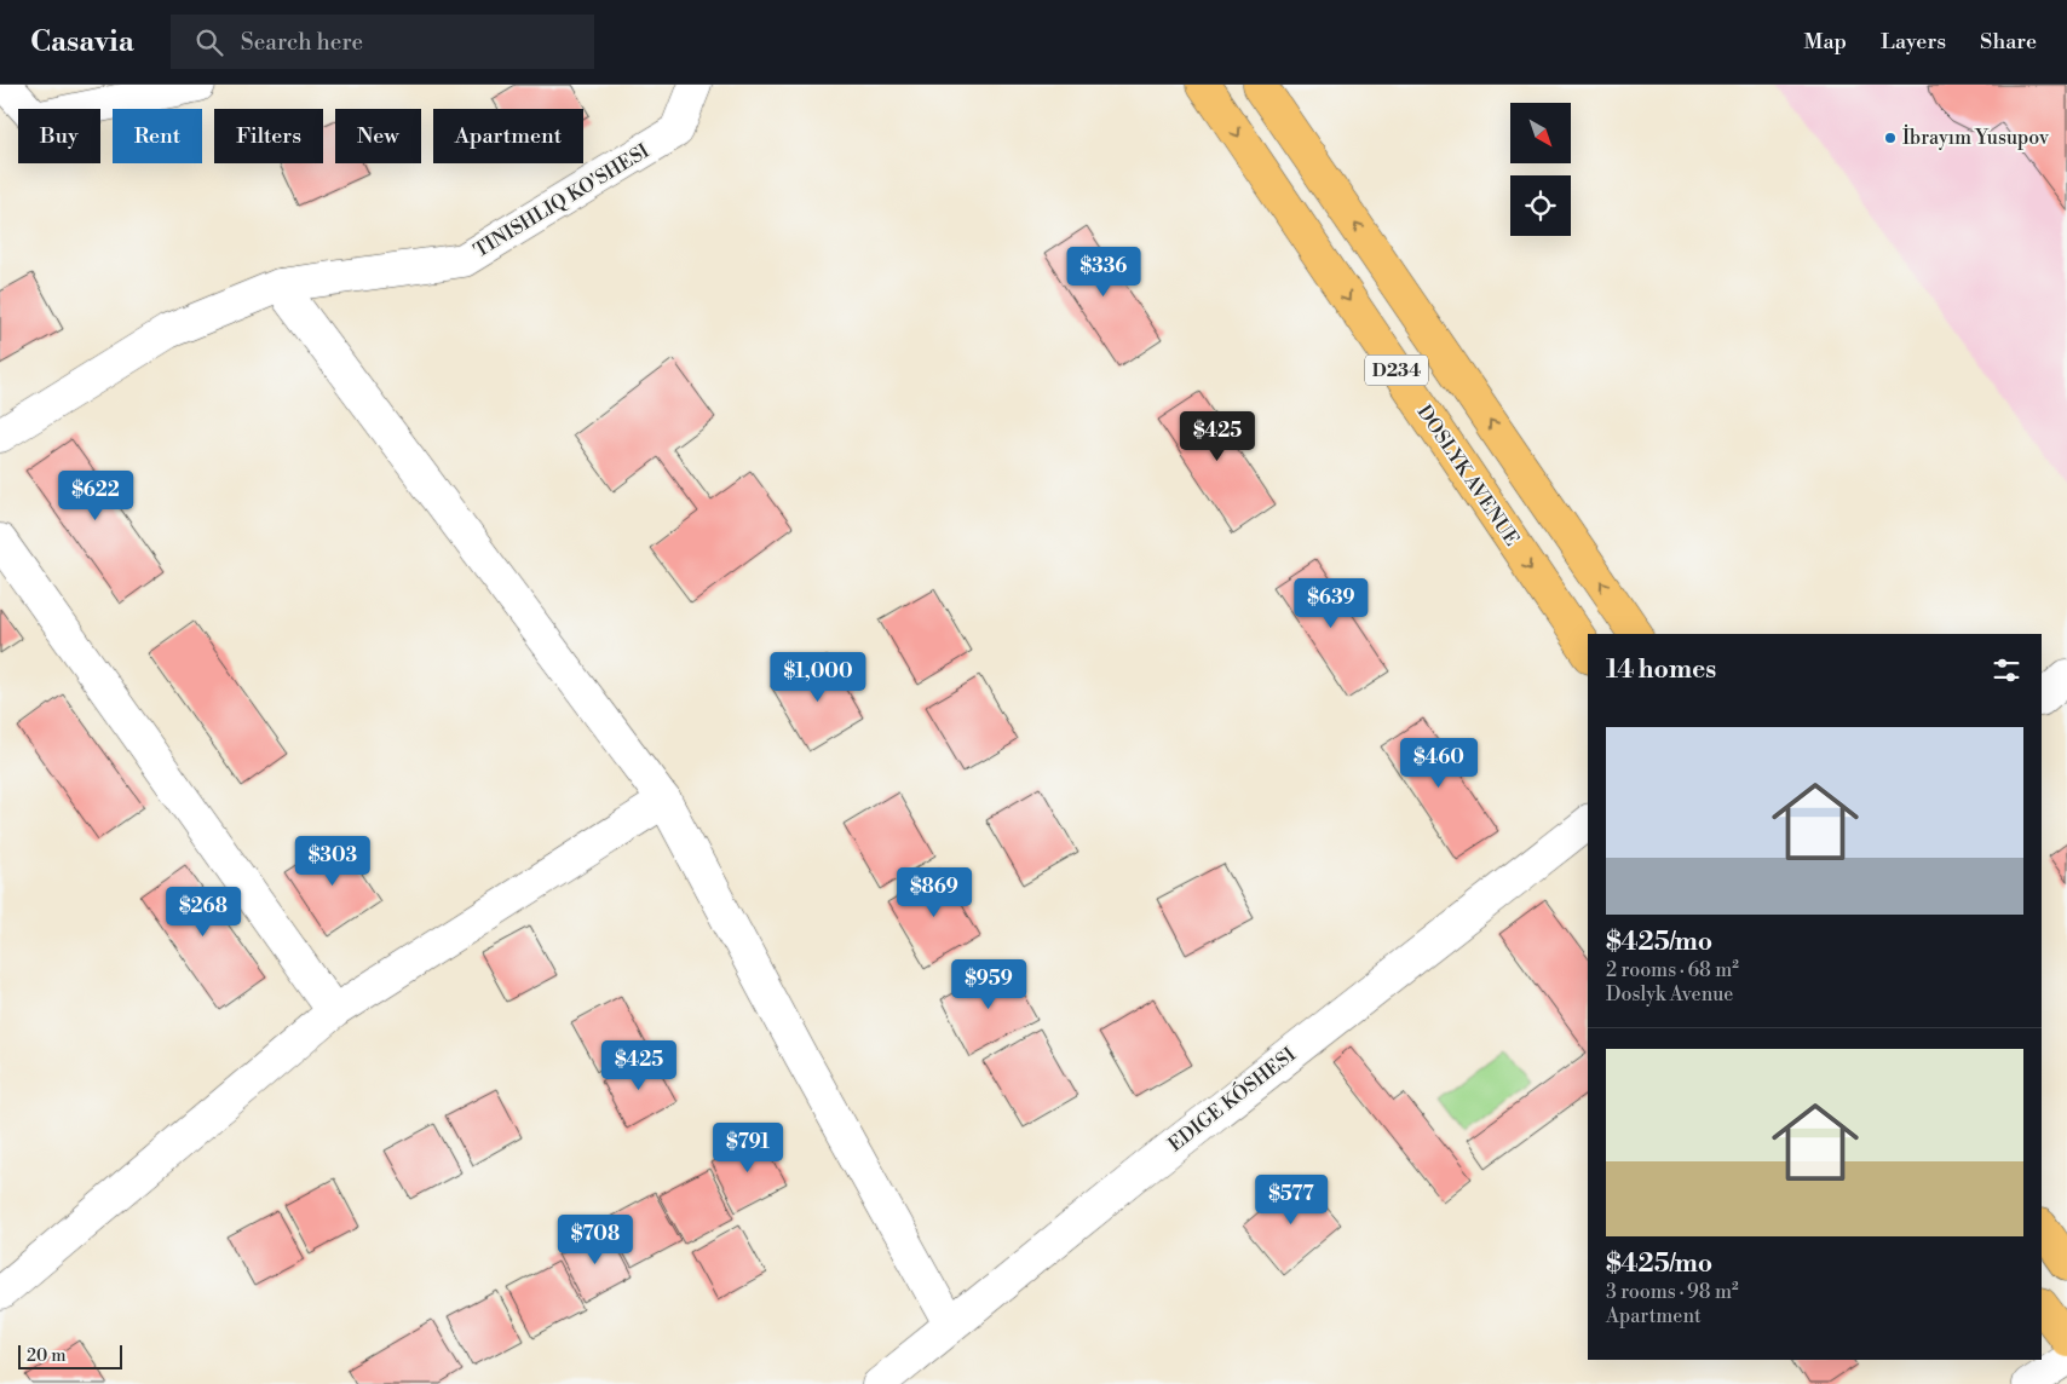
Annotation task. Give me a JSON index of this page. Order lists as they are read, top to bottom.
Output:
{
  "streets": {
    "main road": ["D234", "DOSLYK AVENUE"],
    "street": ["TINISHLIQ KO'SHESI", "EDIGE KÓSHESI"]
  },
  "places": ["İbrayım Yusupov"],
  "scale_bar": "20 m",
  "north": "bottom right",
  "page": {
    "header": "Casavia",
    "search": "Search here",
    "nav": ["Map", "Layers", "Share"],
    "chip": [
      "Buy",
      "Rent",
      "Filters",
      "New",
      "Apartment"
    ],
    "price": [
      "$336",
      "$425",
      "$622",
      "$639",
      "$1,000",
      "$460",
      "$303",
      "$869",
      "$268",
      "$959",
      "$425",
      "$791",
      "$577",
      "$708"
    ],
    "heading": "14 homes",
    "list": [
      {
        "name": "$425/mo",
        "note": "2 rooms · 68 m² · Doslyk Avenue"
      },
      {
        "name": "$425/mo",
        "note": "3 rooms · 98 m² · Apartment"
      }
    ],
    "scale": "20 m"
  }
}
